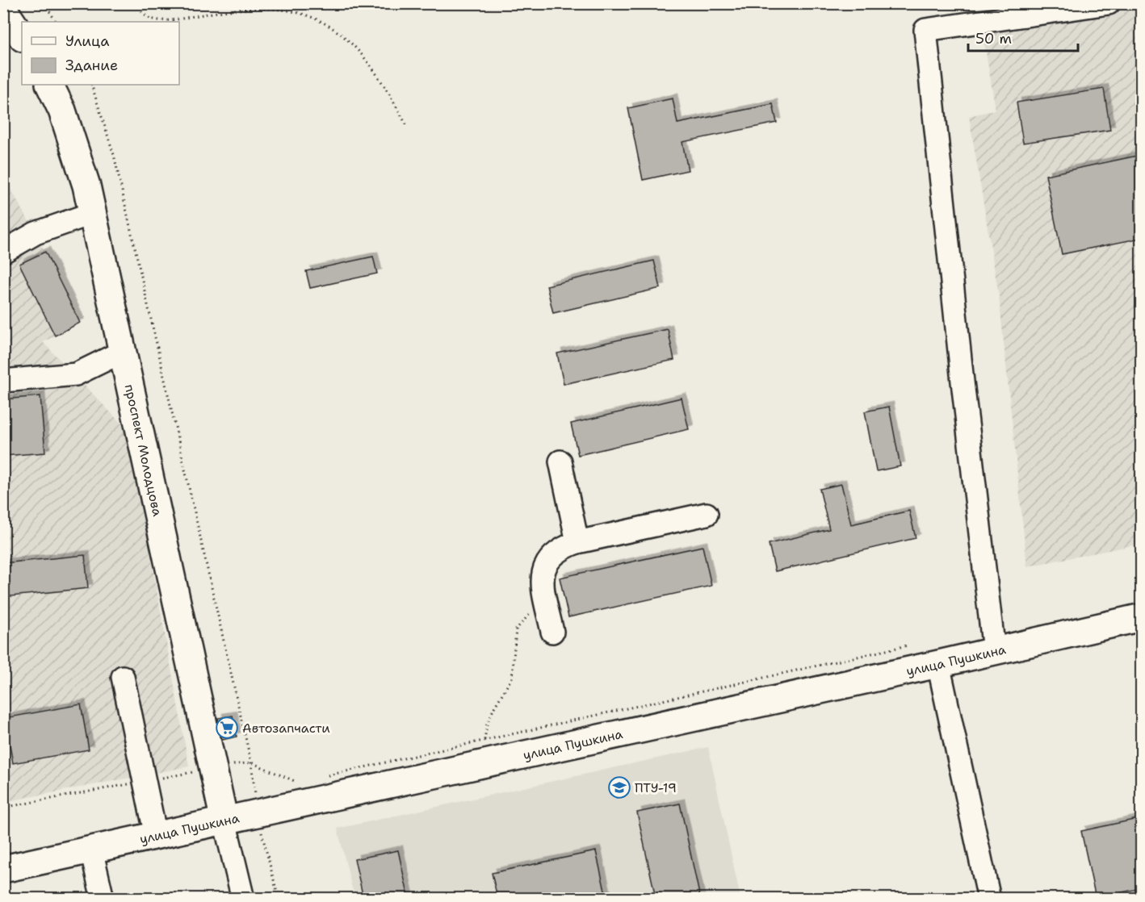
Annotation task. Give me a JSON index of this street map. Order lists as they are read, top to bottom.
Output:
{
  "streets": {
    "main road": ["проспект Молодцова", "улица Пушкина"]
  },
  "crossings": [
    ["проспект Молодцова", "улица Пушкина"]
  ],
  "places": {
    "supermarket": ["Автозапчасти"],
    "school or university": ["ПТУ-19"]
  },
  "legend": ["Улица", "Здание"],
  "scale_bar": "50 m"
}
